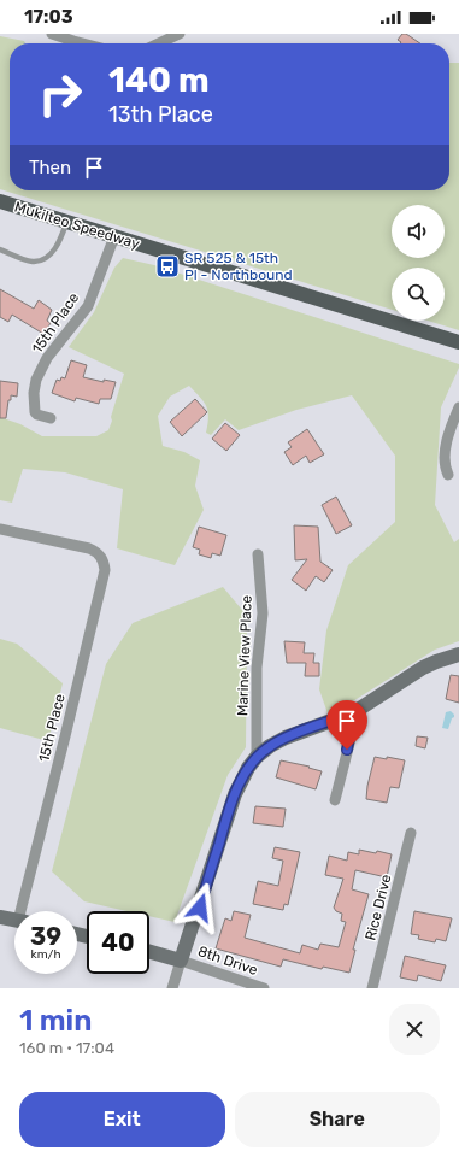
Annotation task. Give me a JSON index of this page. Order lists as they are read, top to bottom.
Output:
{
  "streets": {
    "main road": ["Mukilteo Speedway"],
    "street": [
      "15th Place",
      "Marine View Place",
      "Rice Drive",
      "8th Drive"
    ]
  },
  "crossings": [
    ["Mukilteo Speedway", "15th Place"]
  ],
  "places": {
    "bus stop": ["SR 525 & 15th Pl - Northbound"]
  },
  "page": {
    "status": "17:03",
    "turn": ["140 m", "13th Place"],
    "then": "Then",
    "speed": "39 km/h",
    "limit": "40",
    "heading": ["1 min", "160 m · 17:04"],
    "buttons": ["Exit", "Share"]
  }
}
